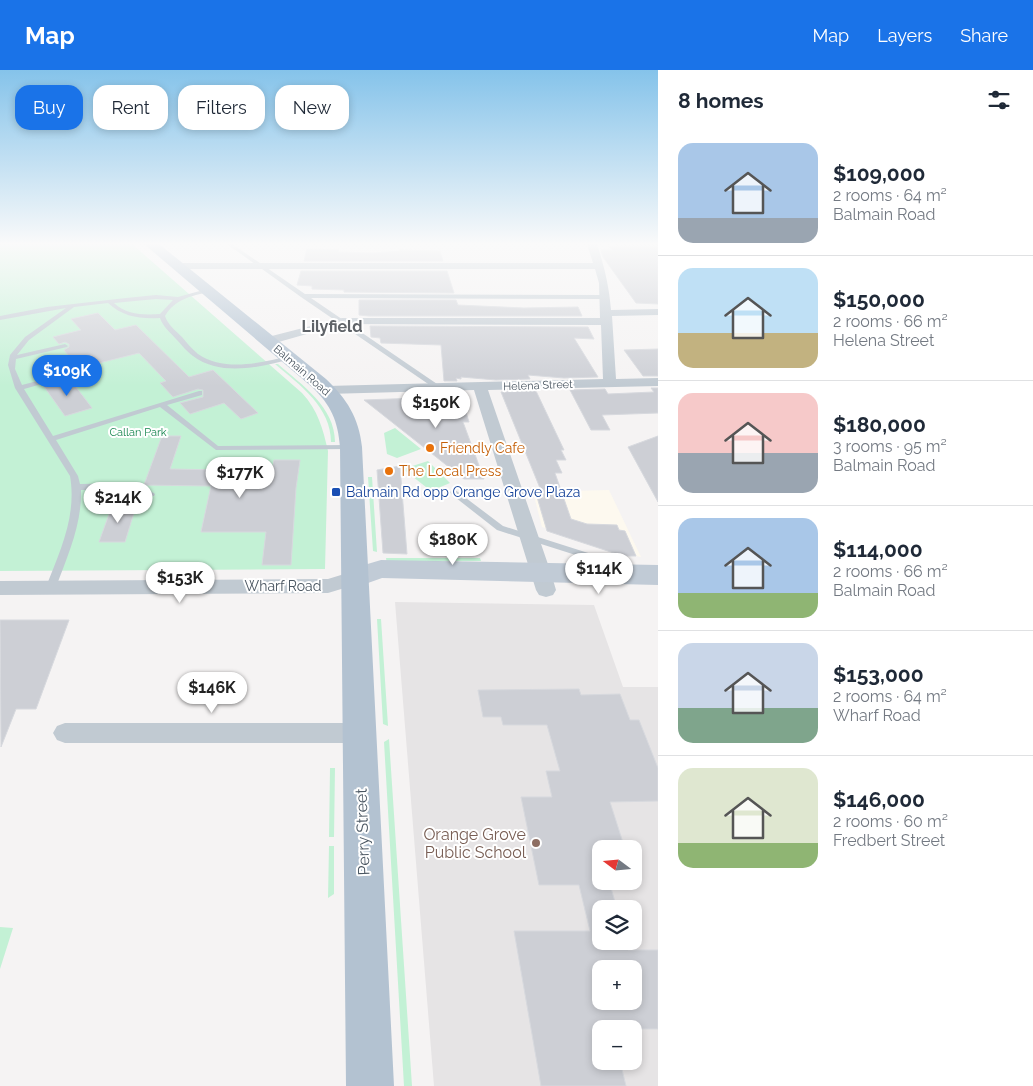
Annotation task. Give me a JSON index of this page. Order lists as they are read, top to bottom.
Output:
{
  "streets": {
    "main road": ["Balmain Road", "Perry Street"],
    "street": ["Helena Street", "Wharf Road"]
  },
  "crossings": [
    ["Balmain Road", "Helena Street"],
    ["Balmain Road", "Wharf Road"],
    ["Balmain Road", "Perry Street"],
    ["Wharf Road", "Perry Street"]
  ],
  "districts": ["Lilyfield"],
  "parks": ["Callan Park"],
  "places": {
    "other": ["Friendly Cafe", "The Local Press", "Orange Grove Public School"],
    "transit": ["Balmain Rd opp Orange Grove Plaza"]
  },
  "north": "left",
  "page": {
    "header": "Map",
    "nav": ["Map", "Layers", "Share"],
    "heading": "8 homes",
    "chip": [
      "Buy",
      "Rent",
      "Filters",
      "New"
    ],
    "list": [
      {
        "name": "$109,000",
        "note": "2 rooms · 64 m² · Balmain Road"
      },
      {
        "name": "$150,000",
        "note": "2 rooms · 66 m² · Helena Street"
      },
      {
        "name": "$180,000",
        "note": "3 rooms · 95 m² · Balmain Road"
      },
      {
        "name": "$114,000",
        "note": "2 rooms · 66 m² · Balmain Road"
      },
      {
        "name": "$153,000",
        "note": "2 rooms · 64 m² · Wharf Road"
      },
      {
        "name": "$146,000",
        "note": "2 rooms · 60 m² · Fredbert Street"
      }
    ],
    "price": [
      "$109K",
      "$150K",
      "$177K",
      "$214K",
      "$180K",
      "$114K",
      "$153K",
      "$146K"
    ],
    "map_buttons": ["+", "−"]
  }
}
